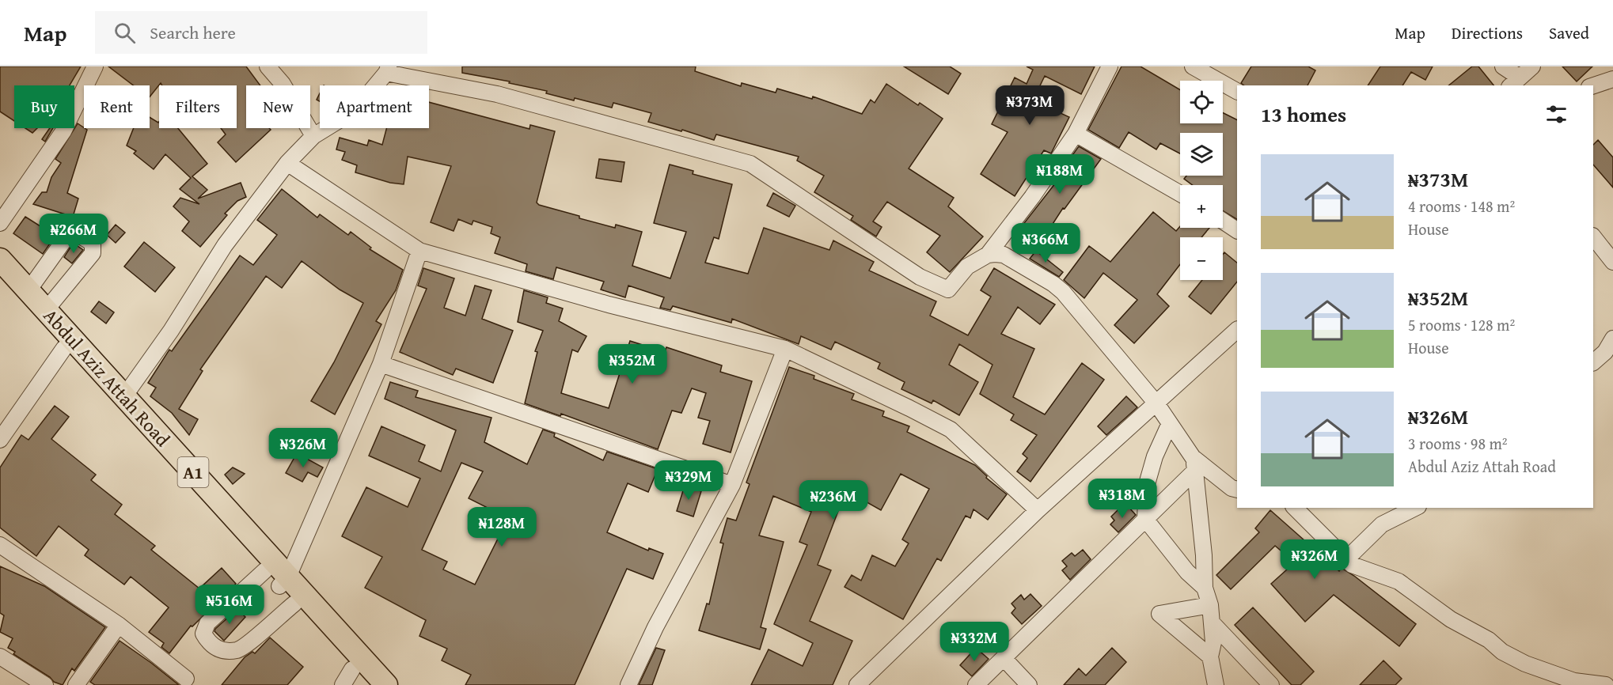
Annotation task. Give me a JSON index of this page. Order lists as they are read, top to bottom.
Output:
{
  "streets": {
    "highway": ["Abdul Aziz Attah Road", "A1"]
  },
  "page": {
    "header": "Map",
    "search": "Search here",
    "nav": ["Map", "Directions", "Saved"],
    "map_buttons": ["+", "−"],
    "price": [
      "₦373M",
      "₦188M",
      "₦266M",
      "₦366M",
      "₦352M",
      "₦326M",
      "₦329M",
      "₦318M",
      "₦236M",
      "₦128M",
      "₦326M",
      "₦516M",
      "₦332M"
    ],
    "chip": [
      "Buy",
      "Rent",
      "Filters",
      "New",
      "Apartment"
    ],
    "heading": "13 homes",
    "list": [
      {
        "name": "₦373M",
        "note": "4 rooms · 148 m² · House"
      },
      {
        "name": "₦352M",
        "note": "5 rooms · 128 m² · House"
      },
      {
        "name": "₦326M",
        "note": "3 rooms · 98 m² · Abdul Aziz Attah Road"
      }
    ]
  }
}
